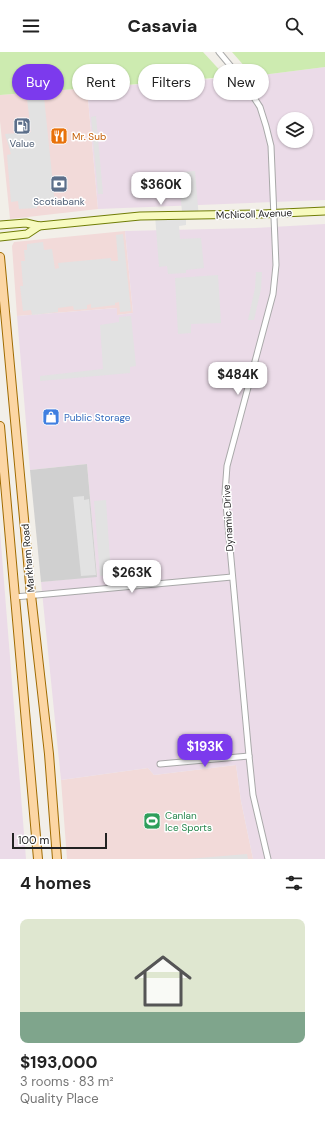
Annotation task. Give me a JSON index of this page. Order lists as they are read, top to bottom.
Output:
{
  "streets": {
    "main road": ["McNicoll Avenue", "Markham Road"],
    "street": ["Dynamic Drive"]
  },
  "crossings": [
    ["McNicoll Avenue", "Dynamic Drive"]
  ],
  "places": {
    "fuel station": ["Value"],
    "restaurant": ["Mr. Sub"],
    "bank": ["Scotiabank"],
    "shop": ["Public Storage"],
    "sports": ["Canlan Ice Sports"]
  },
  "scale_bar": "100 m",
  "page": {
    "header": "Casavia",
    "chip": [
      "Buy",
      "Rent",
      "Filters",
      "New"
    ],
    "price": [
      "$360K",
      "$484K",
      "$263K",
      "$193K"
    ],
    "scale": "100 m",
    "heading": "4 homes",
    "list": [
      {
        "name": "$193,000",
        "note": "3 rooms · 83 m² · Quality Place"
      }
    ]
  }
}
